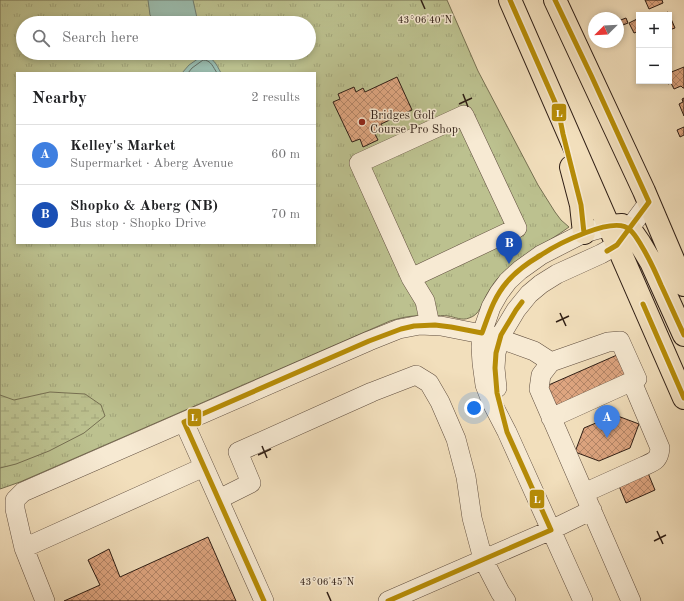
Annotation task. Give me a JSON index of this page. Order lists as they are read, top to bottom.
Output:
{
  "places": ["Bridges Golf Course Pro Shop"],
  "lines": ["transit line L"],
  "north": "bottom left",
  "page": {
    "map_buttons": ["+", "−"],
    "search": "Search here",
    "heading": ["Nearby", "2 results"],
    "list": [
      {
        "mark": "A",
        "name": "Kelley's Market",
        "note": "Supermarket · Aberg Avenue",
        "value": "60 m"
      },
      {
        "mark": "B",
        "name": "Shopko & Aberg (NB)",
        "note": "Bus stop · Shopko Drive",
        "value": "70 m"
      }
    ],
    "pins": ["B", "A"]
  },
  "coordinates": ["43°06'40\"N", "43°06'45\"N"]
}
